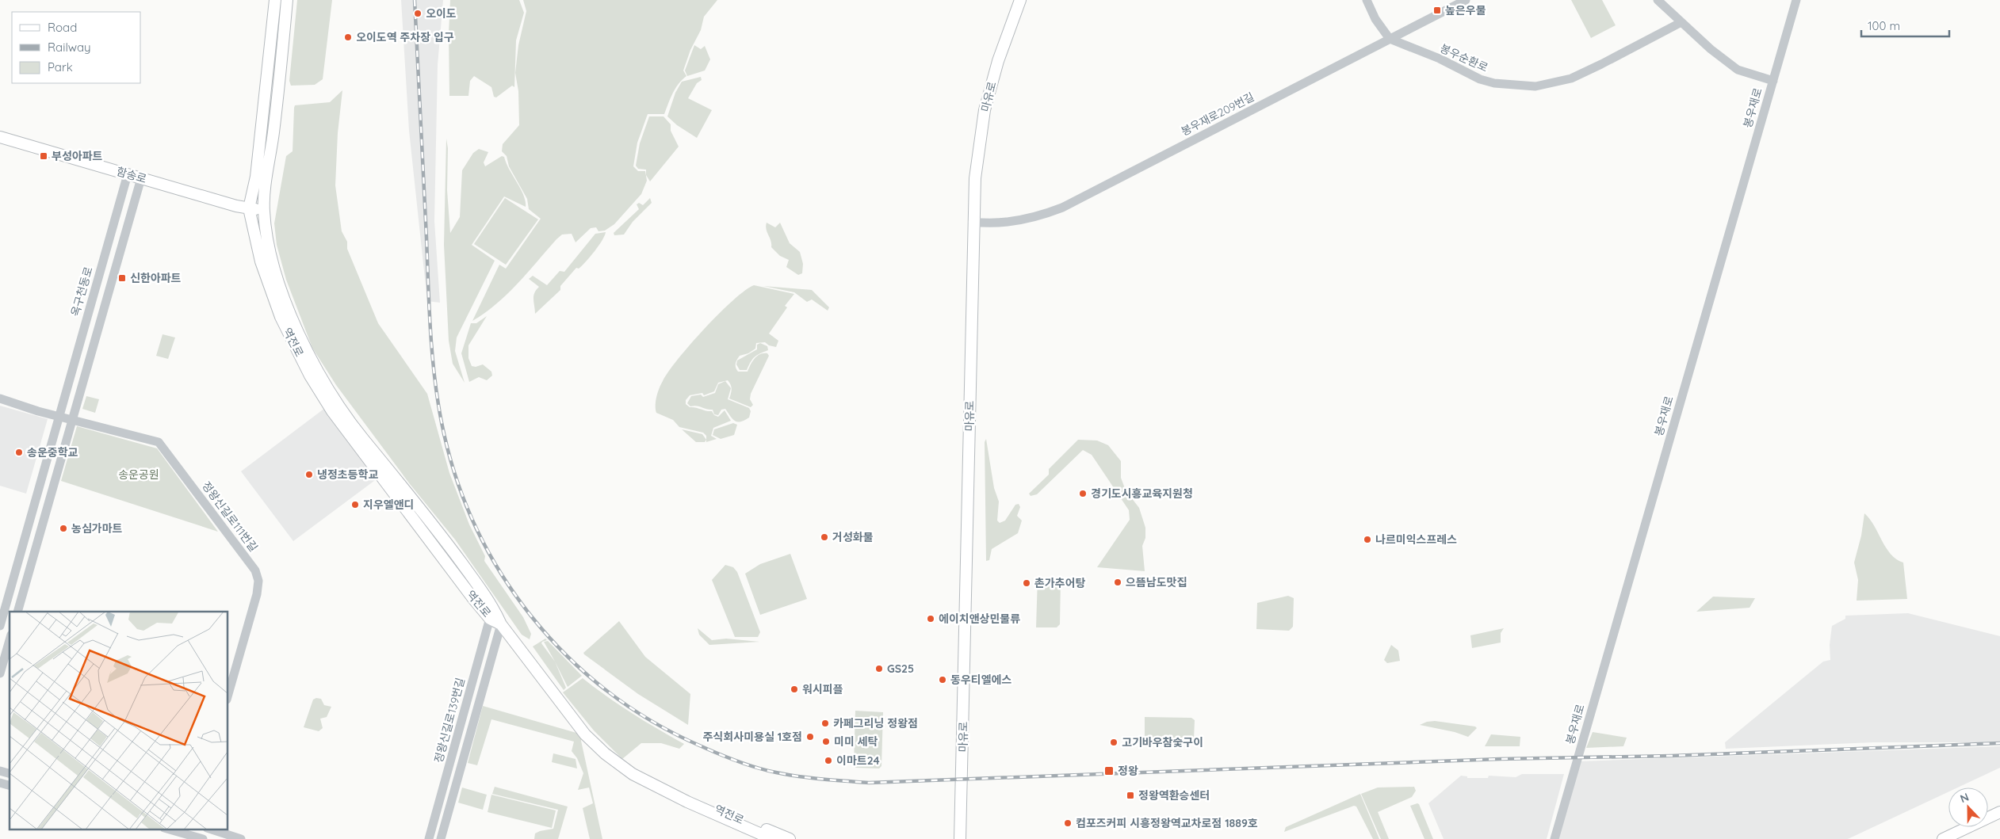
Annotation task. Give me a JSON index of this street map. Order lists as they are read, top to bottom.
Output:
{
  "streets": {
    "main road": ["마유로", "함송로", "역전로"],
    "street": [
      "봉우순환로",
      "봉우재로",
      "봉우재로209번길",
      "옥구천동로",
      "정왕신길로111번길",
      "정왕신길로139번길"
    ]
  },
  "crossings": [
    ["봉우순환로", "봉우재로209번길"],
    ["마유로", "봉우재로209번길"],
    ["함송로", "옥구천동로"],
    ["함송로", "역전로"],
    ["역전로", "정왕신길로139번길"]
  ],
  "parks": ["송운공원"],
  "places": {
    "transit": [
      "높은우물",
      "부성아파트",
      "신한아파트",
      "정왕",
      "정왕역환승센터"
    ],
    "other": [
      "오이도",
      "오이도역 주차장 입구",
      "송운중학교",
      "냉정초등학교",
      "경기도시흥교육지원청",
      "지우엘앤디",
      "농심가마트",
      "거성화물",
      "나르미익스프레스",
      "으뜸남도맛집",
      "촌가추어탕",
      "에이치앤상민물류",
      "GS25",
      "동우티엘에스",
      "워시피플",
      "카페그리닝 정왕점",
      "주식회사미용실 1호점",
      "미미 세탁",
      "고기바우참숯구이",
      "이마트24",
      "컴포즈커피 시흥정왕역교차로점 1889호"
    ]
  },
  "legend": ["Road", "Railway", "Park"],
  "scale_bar": "100 m",
  "north": "top"
}
